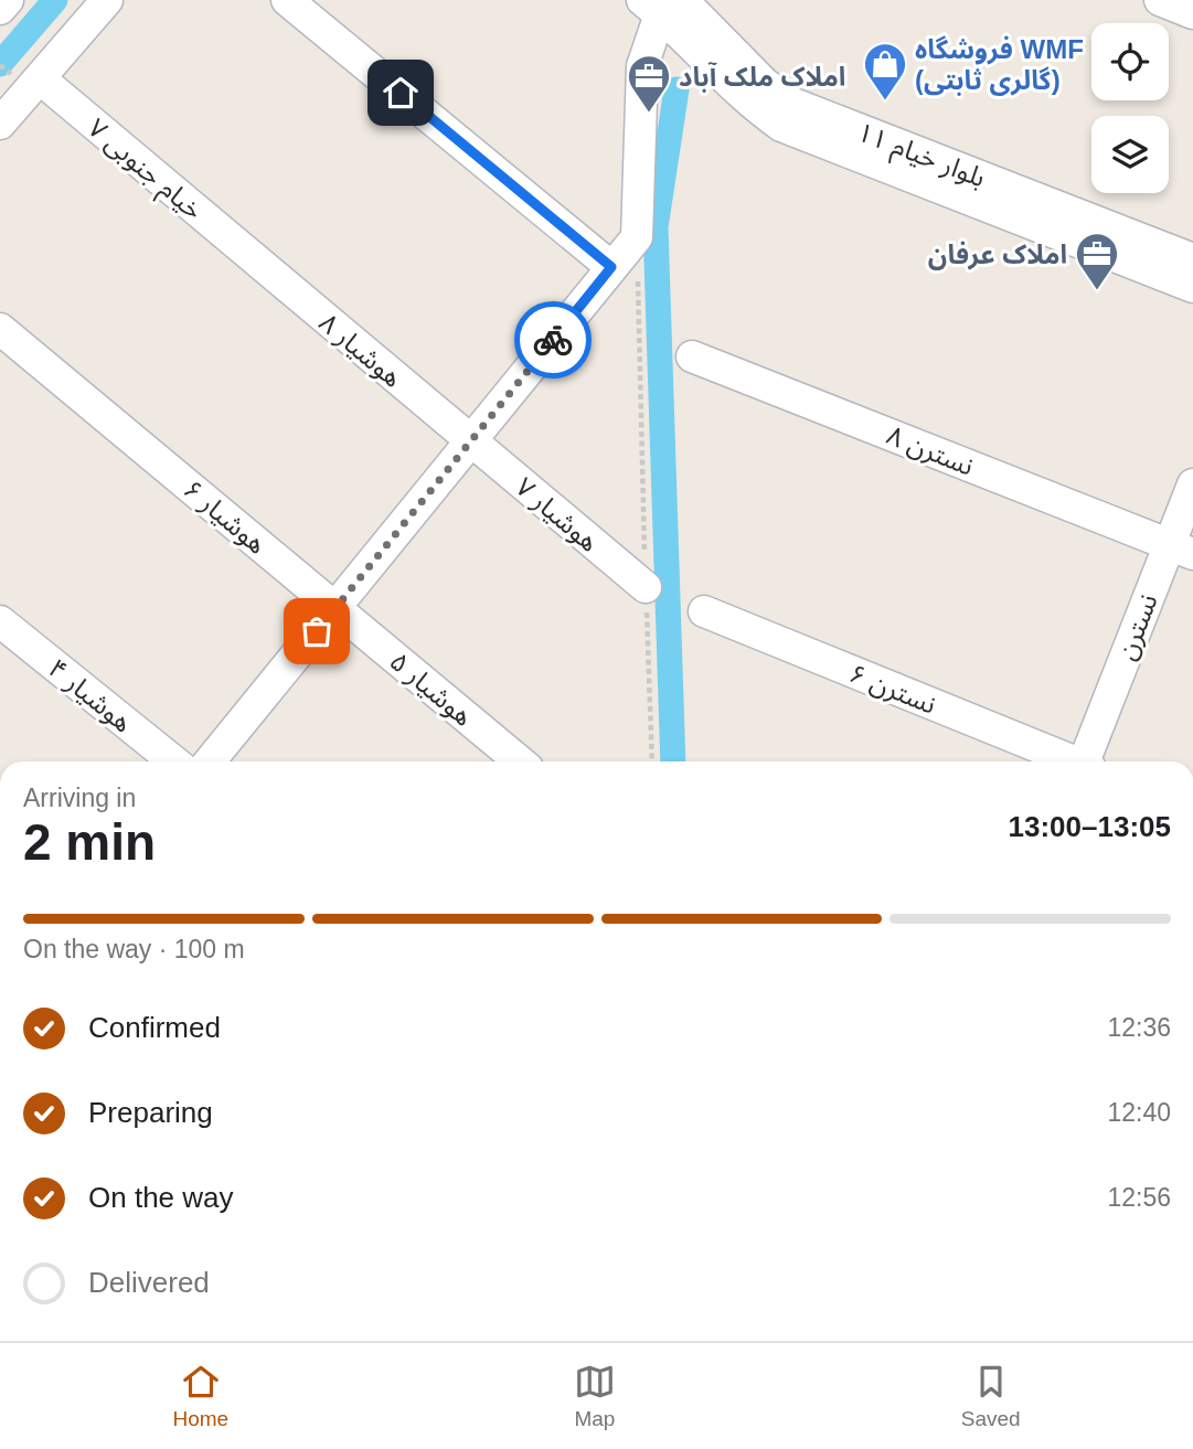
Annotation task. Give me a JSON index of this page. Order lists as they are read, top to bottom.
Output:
{
  "streets": {
    "street": [
      "بلوار خیام ۱۱",
      "خیام جنوبی ۷",
      "هوشیار ۸",
      "نسترن ۸",
      "هوشیار ۷",
      "هوشیار ۶",
      "نسترن",
      "هوشیار ۵",
      "نسترن ۶",
      "هوشیار ۴"
    ]
  },
  "crossings": [
    ["خیام جنوبی ۷", "هوشیار ۸"],
    ["هوشیار ۸", "هوشیار ۷"],
    ["نسترن ۸", "نسترن"],
    ["هوشیار ۶", "هوشیار ۵"]
  ],
  "places": {
    "shop": ["فروشگاه WMF (گالری ثابتی)"],
    "office": ["املاک ملک آباد", "املاک عرفان"]
  },
  "page": {
    "heading": ["2 min", "Arriving in", "13:00–13:05"],
    "bar": "On the way · 100 m",
    "list": [
      ["Confirmed", "12:36"],
      ["Preparing", "12:40"],
      ["On the way", "12:56"],
      "Delivered"
    ],
    "tabs": ["Home", "Map", "Saved"]
  }
}
